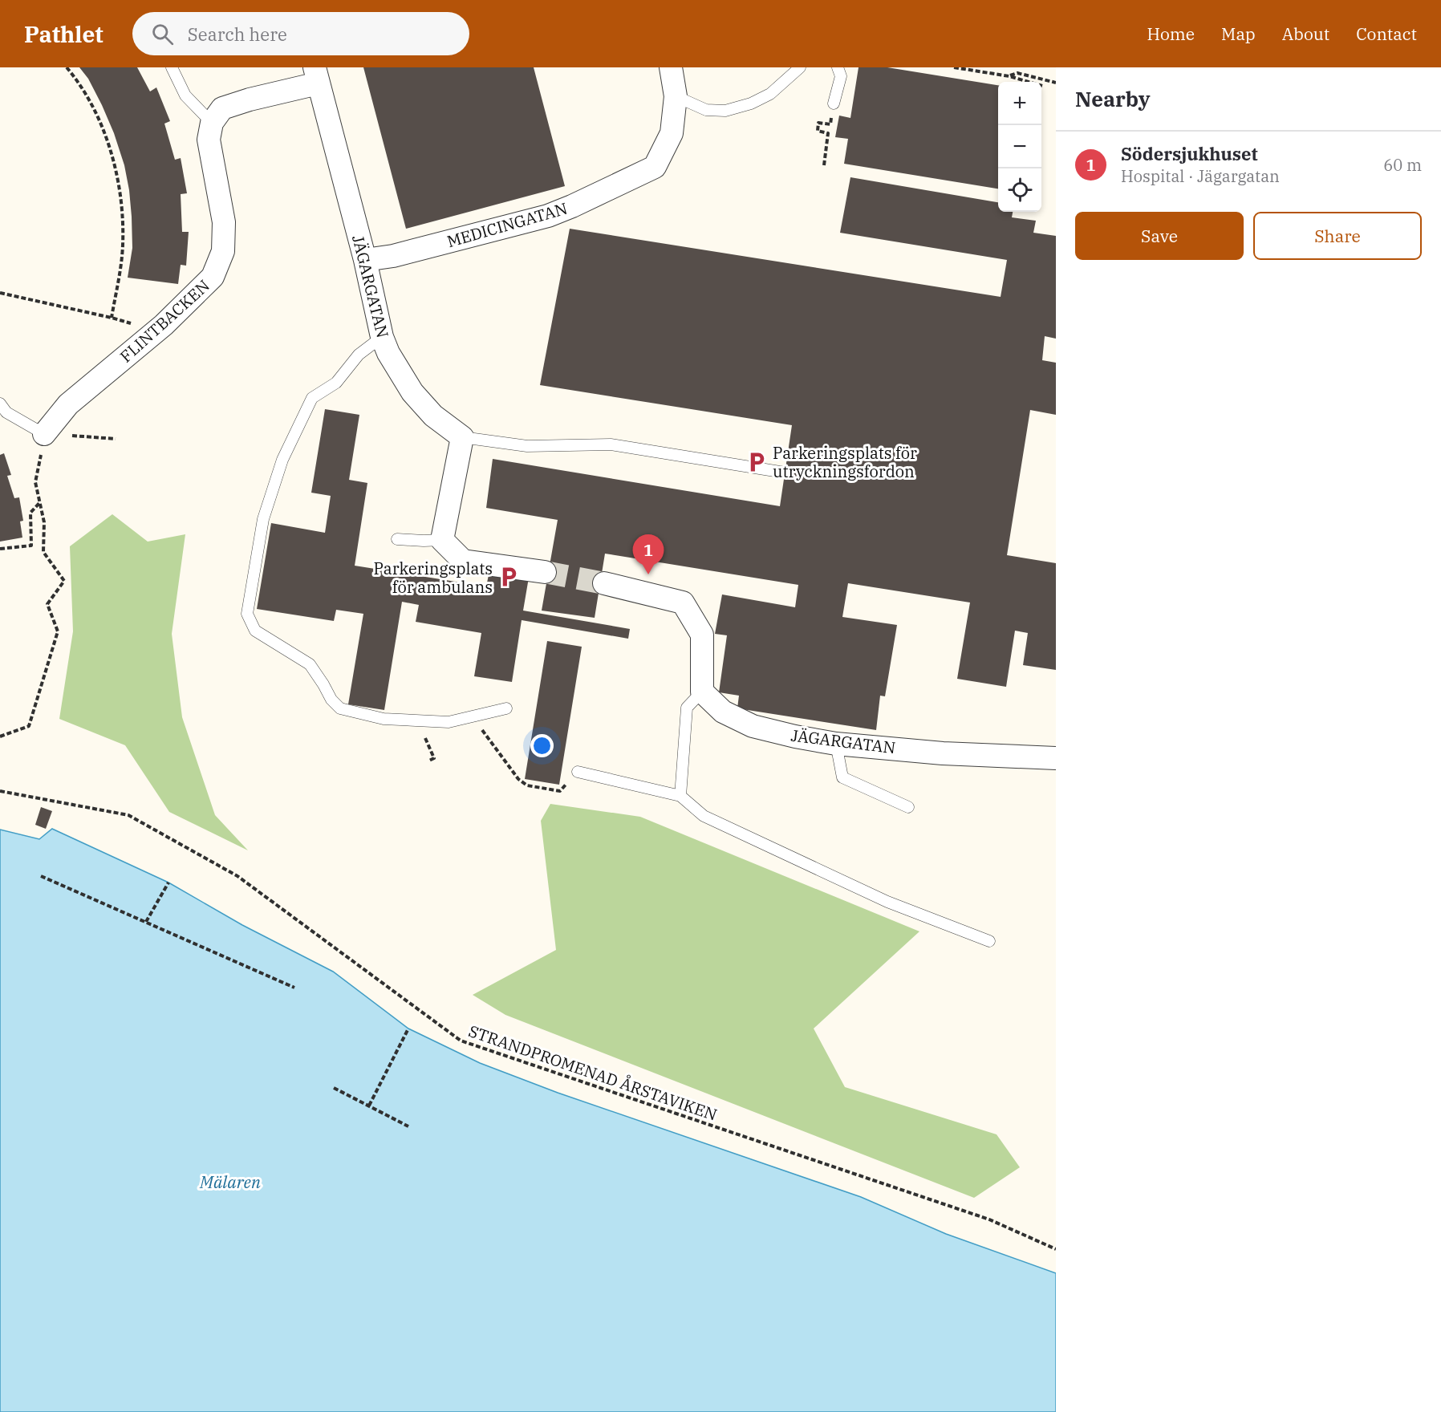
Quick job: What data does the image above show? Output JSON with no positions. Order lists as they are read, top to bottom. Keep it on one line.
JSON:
{"streets":{"street":["MEDICINGATAN","JÄGARGATAN","FLINTBACKEN"],"path":["STRANDPROMENAD ÅRSTAVIKEN"]},"crossings":[["MEDICINGATAN","JÄGARGATAN"]],"water":["Mälaren"],"places":{"parking":["Parkeringsplats för utryckningsfordon","Parkeringsplats för ambulans"]},"page":{"header":"Pathlet","search":"Search here","nav":["Home","Map","About","Contact"],"heading":"Nearby","map_buttons":["+","−"],"list":[{"mark":"1","name":"Södersjukhuset","note":"Hospital · Jägargatan","value":"60 m"}],"buttons":["Save","Share"],"pins":"1"}}
